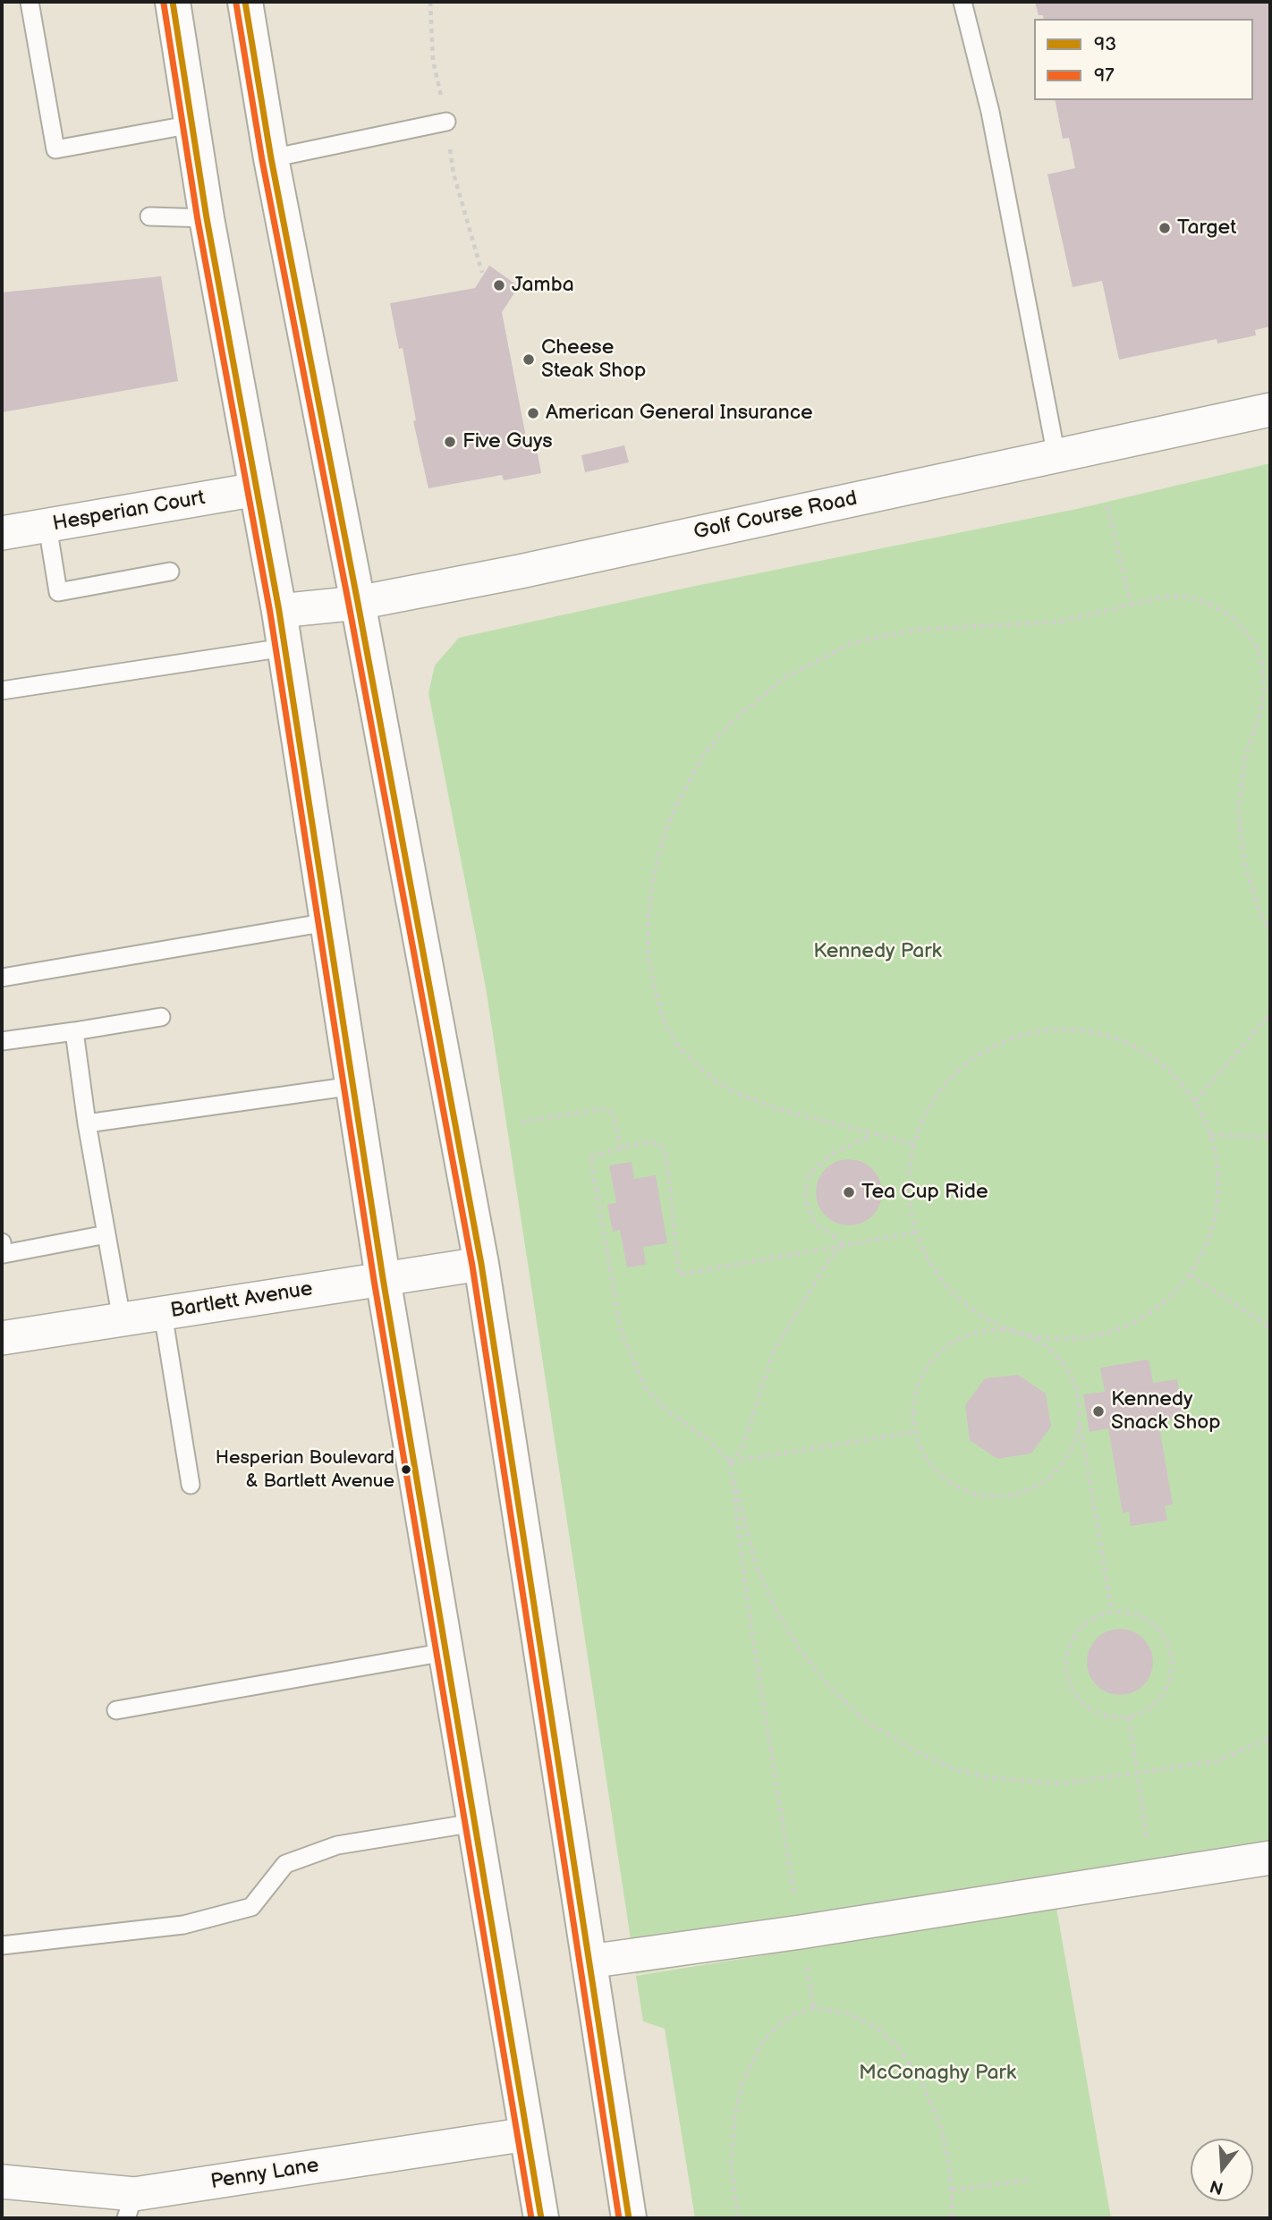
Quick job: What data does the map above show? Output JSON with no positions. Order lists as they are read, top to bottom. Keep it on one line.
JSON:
{"streets":{"street":["Hesperian Court","Golf Course Road","Bartlett Avenue","Penny Lane"]},"parks":["Kennedy Park","McConaghy Park"],"places":["Target","Jamba","Cheese Steak Shop","American General Insurance","Five Guys","Tea Cup Ride","Kennedy Snack Shop","Hesperian Boulevard & Bartlett Avenue"],"lines":["transit line 93","transit line 97"],"legend":["93","97"],"north":"bottom"}
